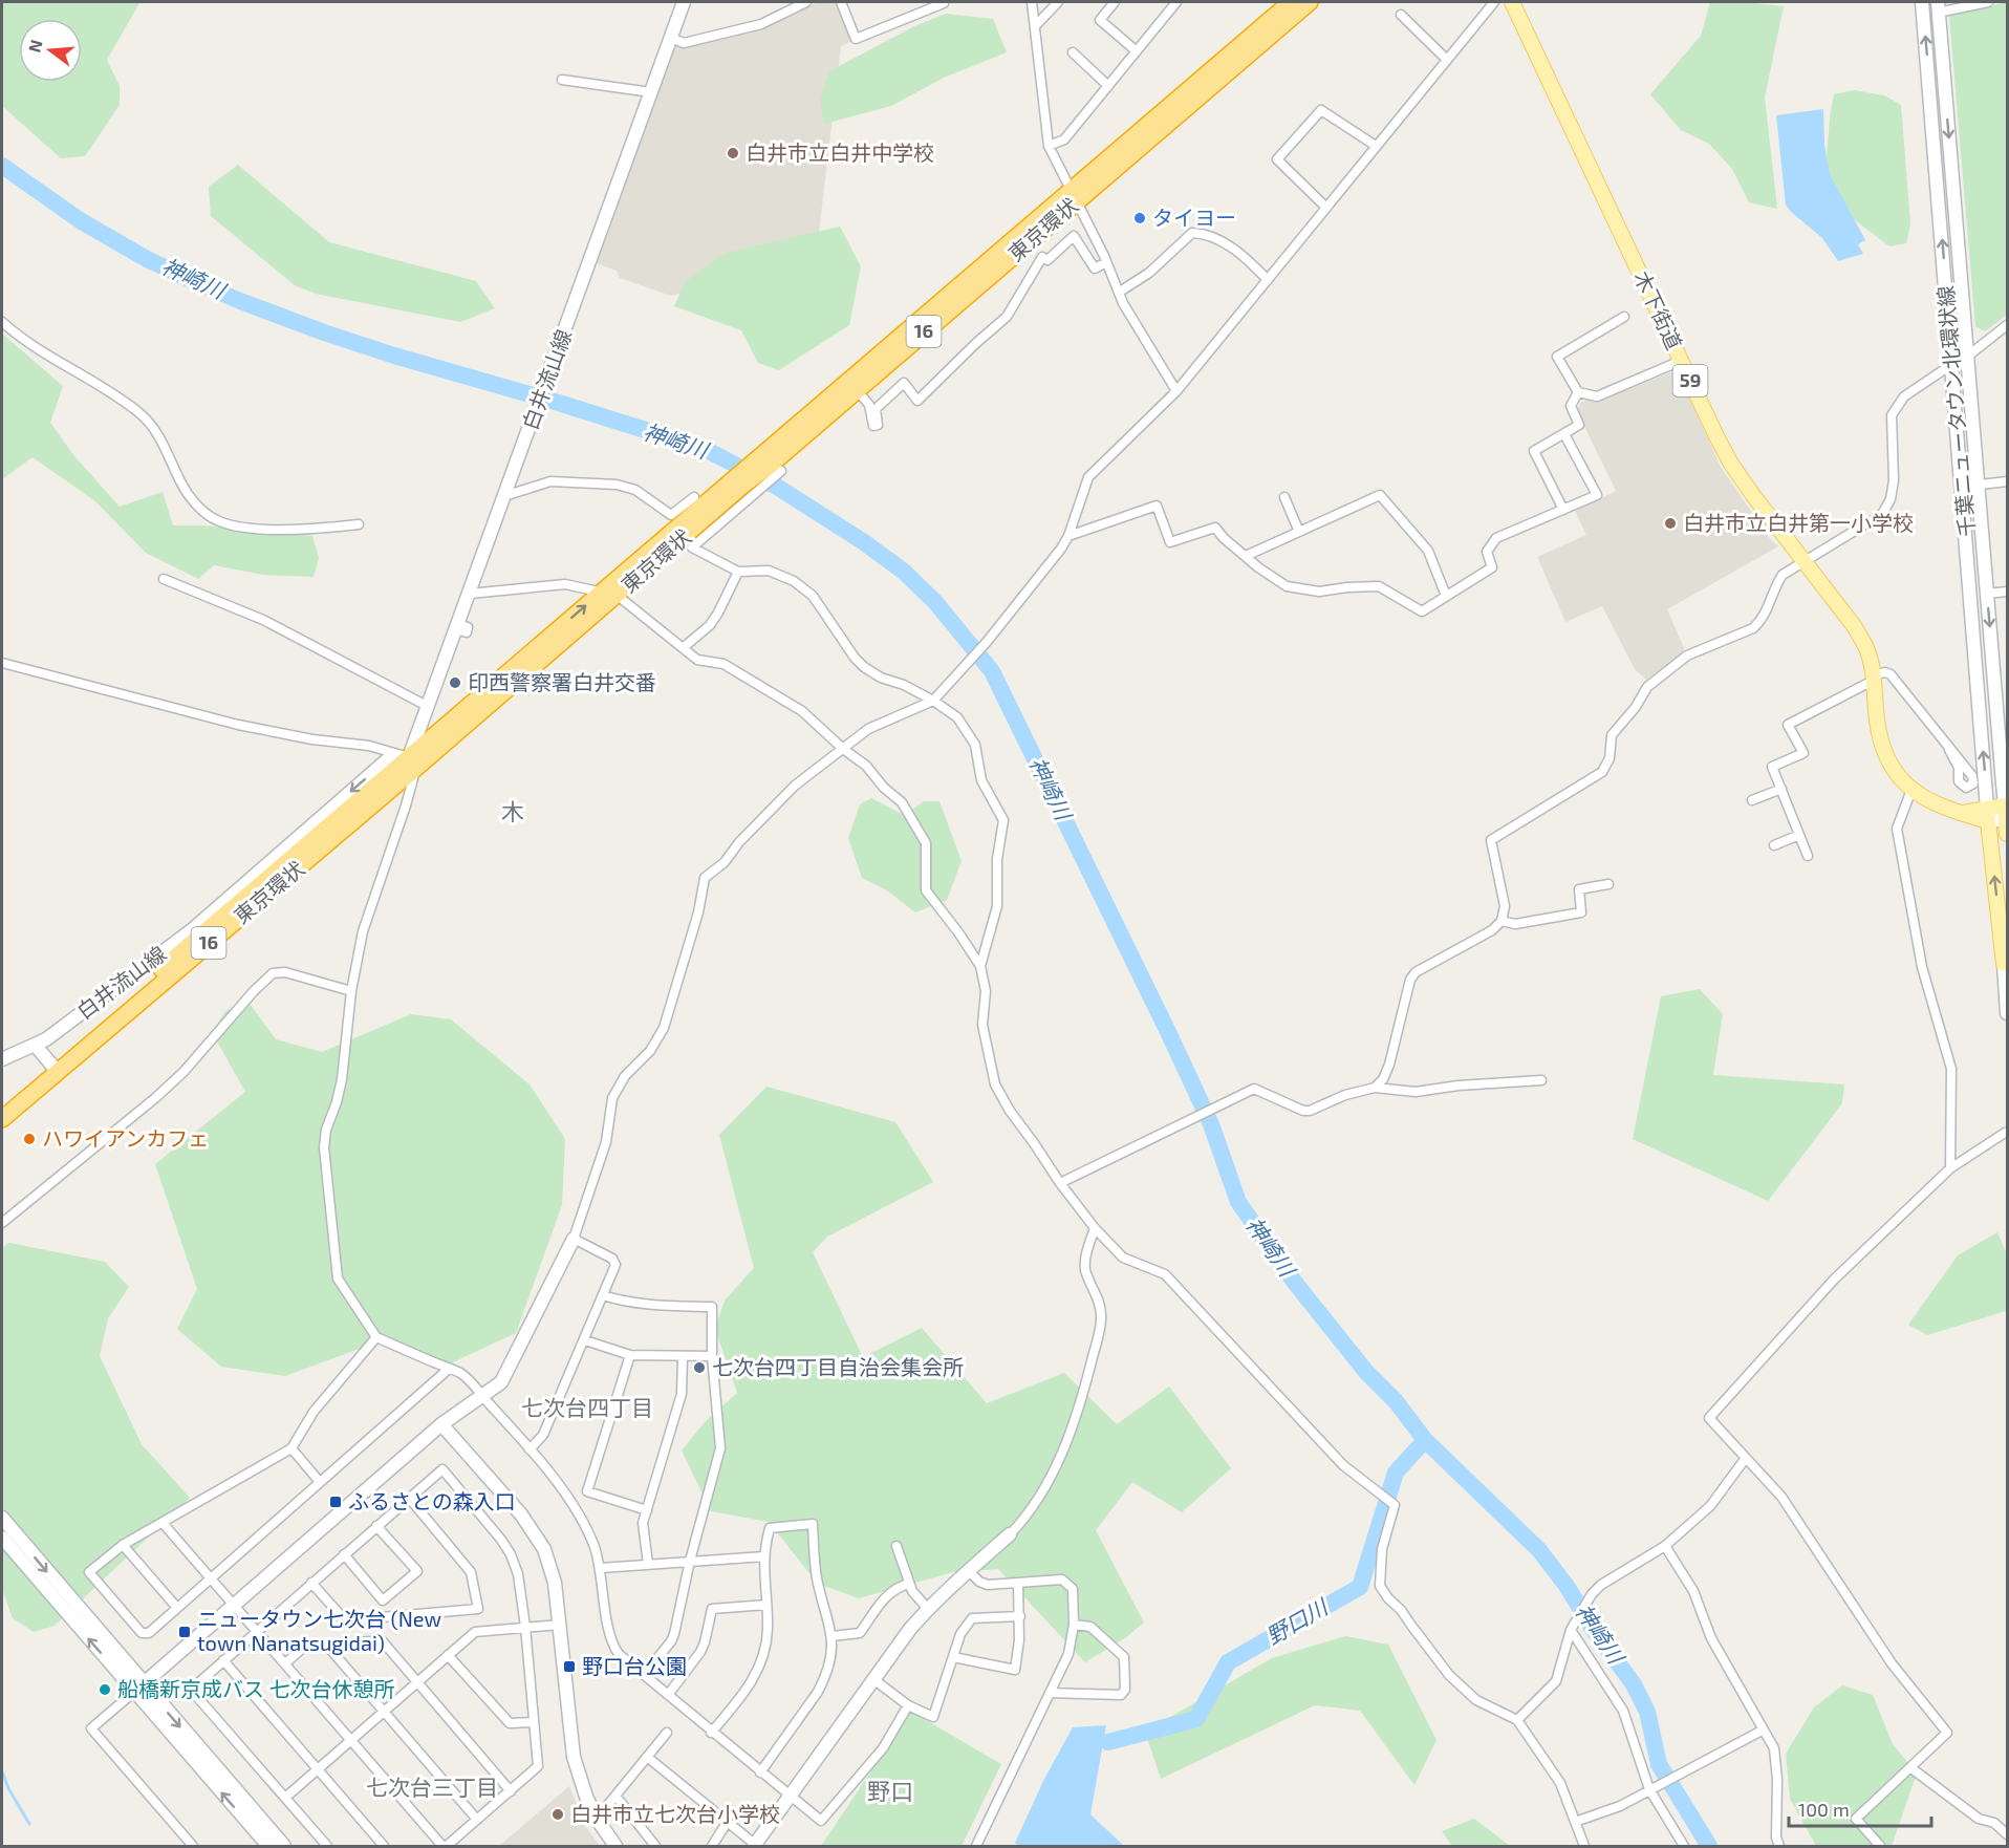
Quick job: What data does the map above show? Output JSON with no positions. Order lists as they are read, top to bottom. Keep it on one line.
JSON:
{"streets":{"highway":["東京環状","16"],"main road":["木下街道","白井流山線","59","千葉ニュータウン北環状線"]},"crossings":[["東京環状","白井流山線"],["木下街道","千葉ニュータウン北環状線"]],"one_way":["白井流山線"],"districts":["木","七次台四丁目","七次台三丁目","野口"],"water":["神崎川","野口川"],"places":{"other":["白井市立白井中学校","タイヨー","白井市立白井第一小学校","印西警察署白井交番","ハワイアンカフェ","七次台四丁目自治会集会所","船橋新京成バス 七次台休憩所","白井市立七次台小学校"],"transit":["ふるさとの森入口","ニュータウン七次台 (New town Nanatsugidai)","野口台公園"]},"scale_bar":"100 m","north":"left"}
